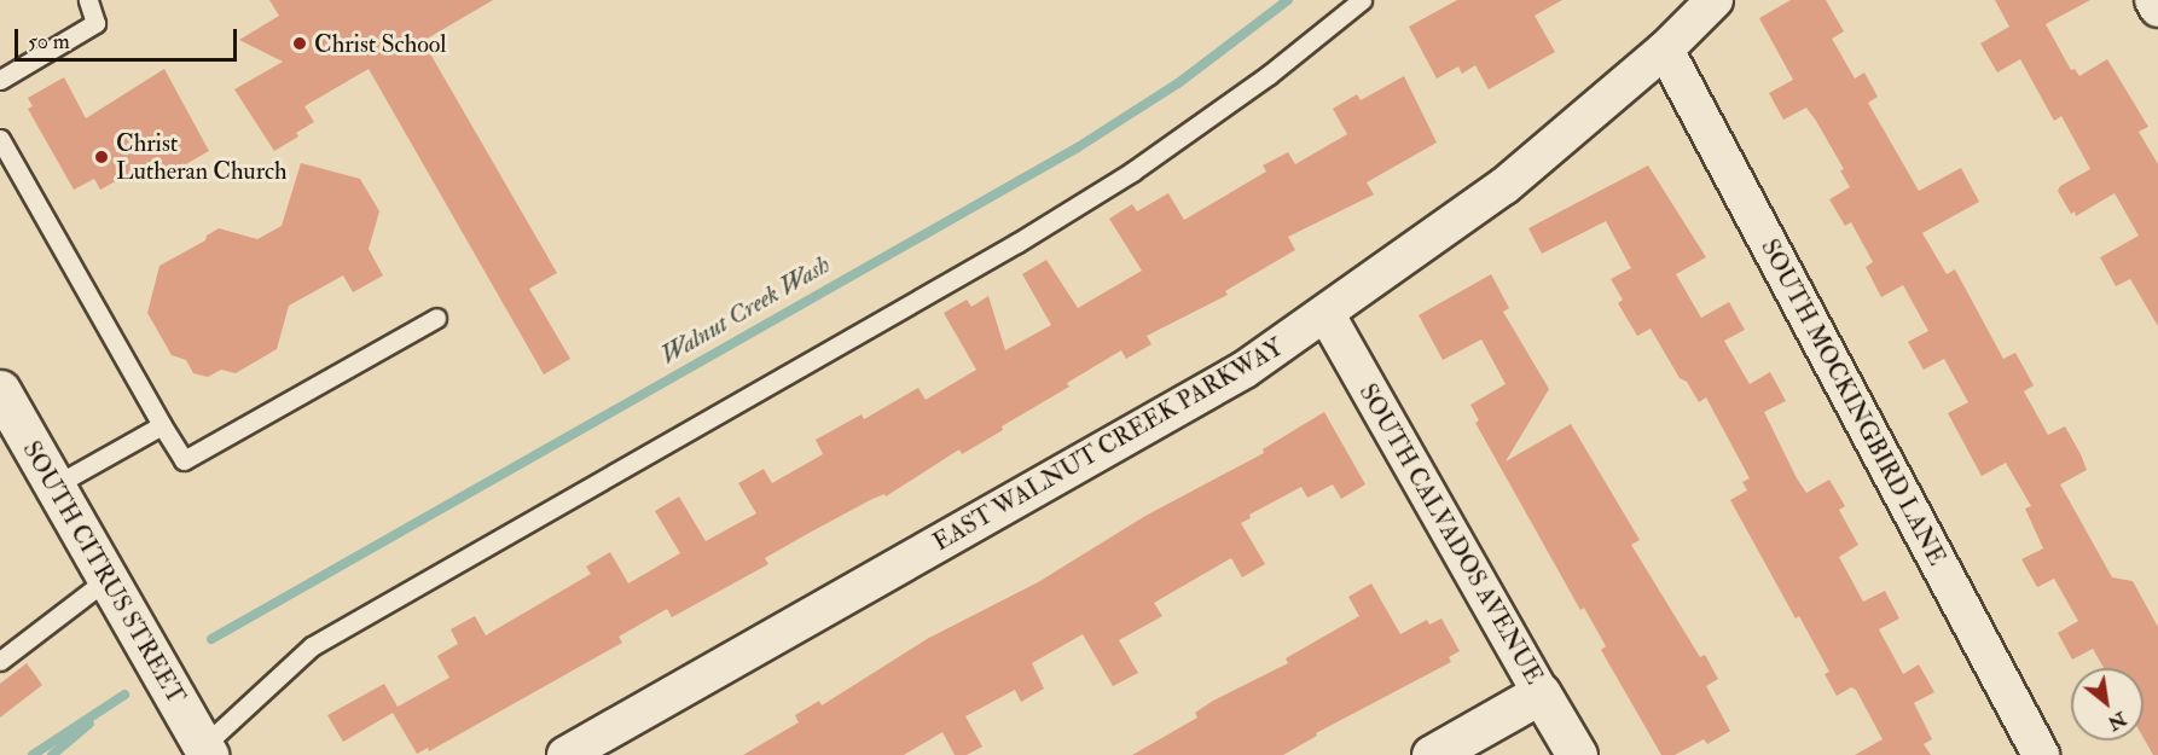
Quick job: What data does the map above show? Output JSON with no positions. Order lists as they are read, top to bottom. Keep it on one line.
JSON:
{"streets":{"main road":["SOUTH CALVADOS AVENUE","SOUTH CITRUS STREET"],"street":["SOUTH MOCKINGBIRD LANE","EAST WALNUT CREEK PARKWAY"]},"crossings":[["SOUTH MOCKINGBIRD LANE","EAST WALNUT CREEK PARKWAY"],["EAST WALNUT CREEK PARKWAY","SOUTH CALVADOS AVENUE"]],"water":["Walnut Creek Wash"],"places":["Christ School","Christ Lutheran Church"],"scale_bar":"50 m","north":"bottom right"}
